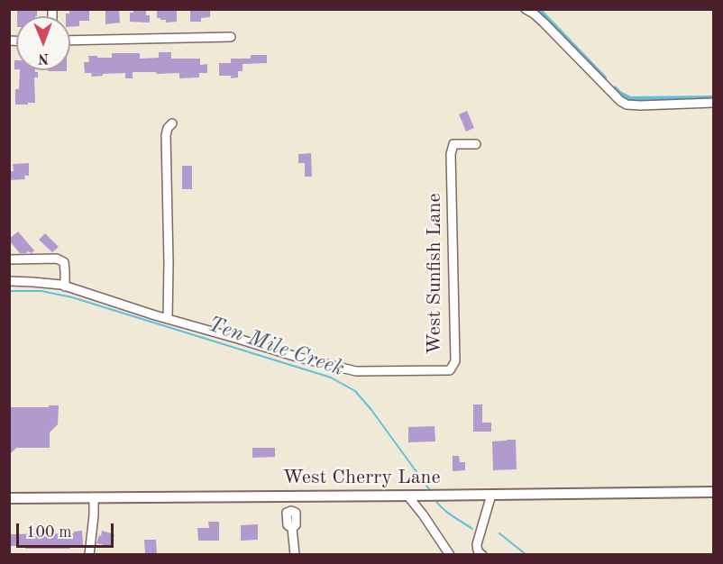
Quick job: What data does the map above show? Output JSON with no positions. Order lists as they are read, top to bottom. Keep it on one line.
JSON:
{"streets":{"main road":["West Cherry Lane"],"street":["West Sunfish Lane"]},"water":["Ten Mile Creek"],"scale_bar":"100 m","north":"bottom"}
